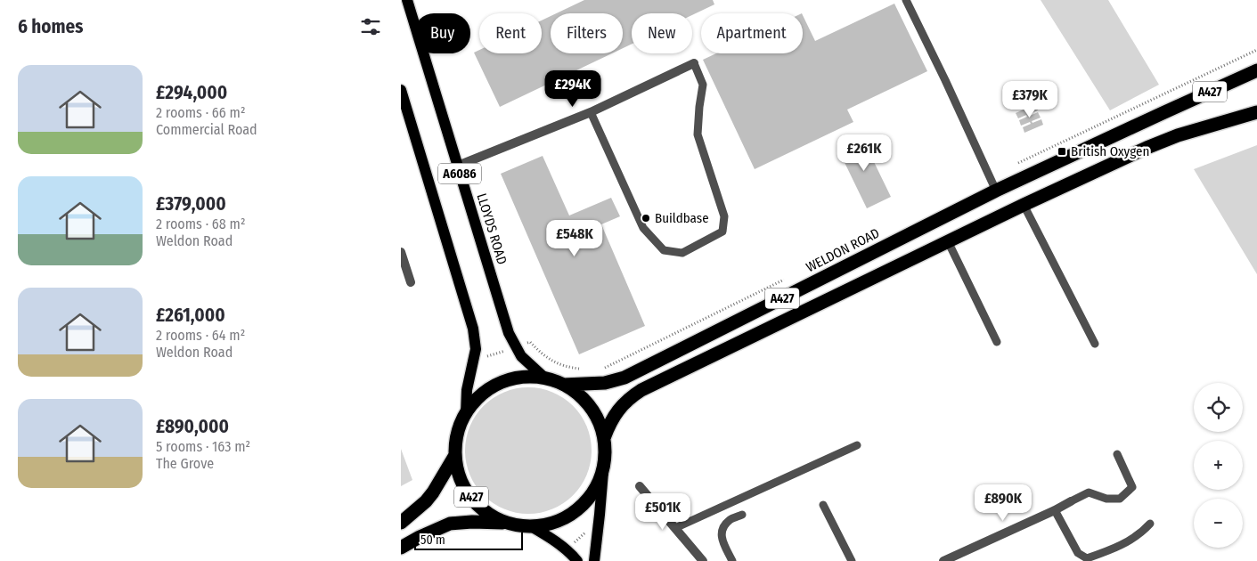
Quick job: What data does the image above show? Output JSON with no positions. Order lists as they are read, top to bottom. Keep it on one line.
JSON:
{"streets":{"highway":["A427","WELDON ROAD"],"main road":["A6086","LLOYDS ROAD"]},"crossings":[["A427","A6086"],["A427","LLOYDS ROAD"],["A427","WELDON ROAD"],["A6086","LLOYDS ROAD"],["A6086","WELDON ROAD"],["LLOYDS ROAD","WELDON ROAD"]],"places":{"transit":["British Oxygen"],"other":["Buildbase"]},"scale_bar":"50 m","page":{"heading":"6 homes","chip":["Buy","Rent","Filters","New","Apartment"],"list":[{"name":"£294,000","note":"2 rooms · 66 m² · Commercial Road"},{"name":"£379,000","note":"2 rooms · 68 m² · Weldon Road"},{"name":"£261,000","note":"2 rooms · 64 m² · Weldon Road"},{"name":"£890,000","note":"5 rooms · 163 m² · The Grove"}],"price":["£294K","£379K","£261K","£548K","£890K","£501K"],"map_buttons":["+","−"],"scale":"50 m"}}
